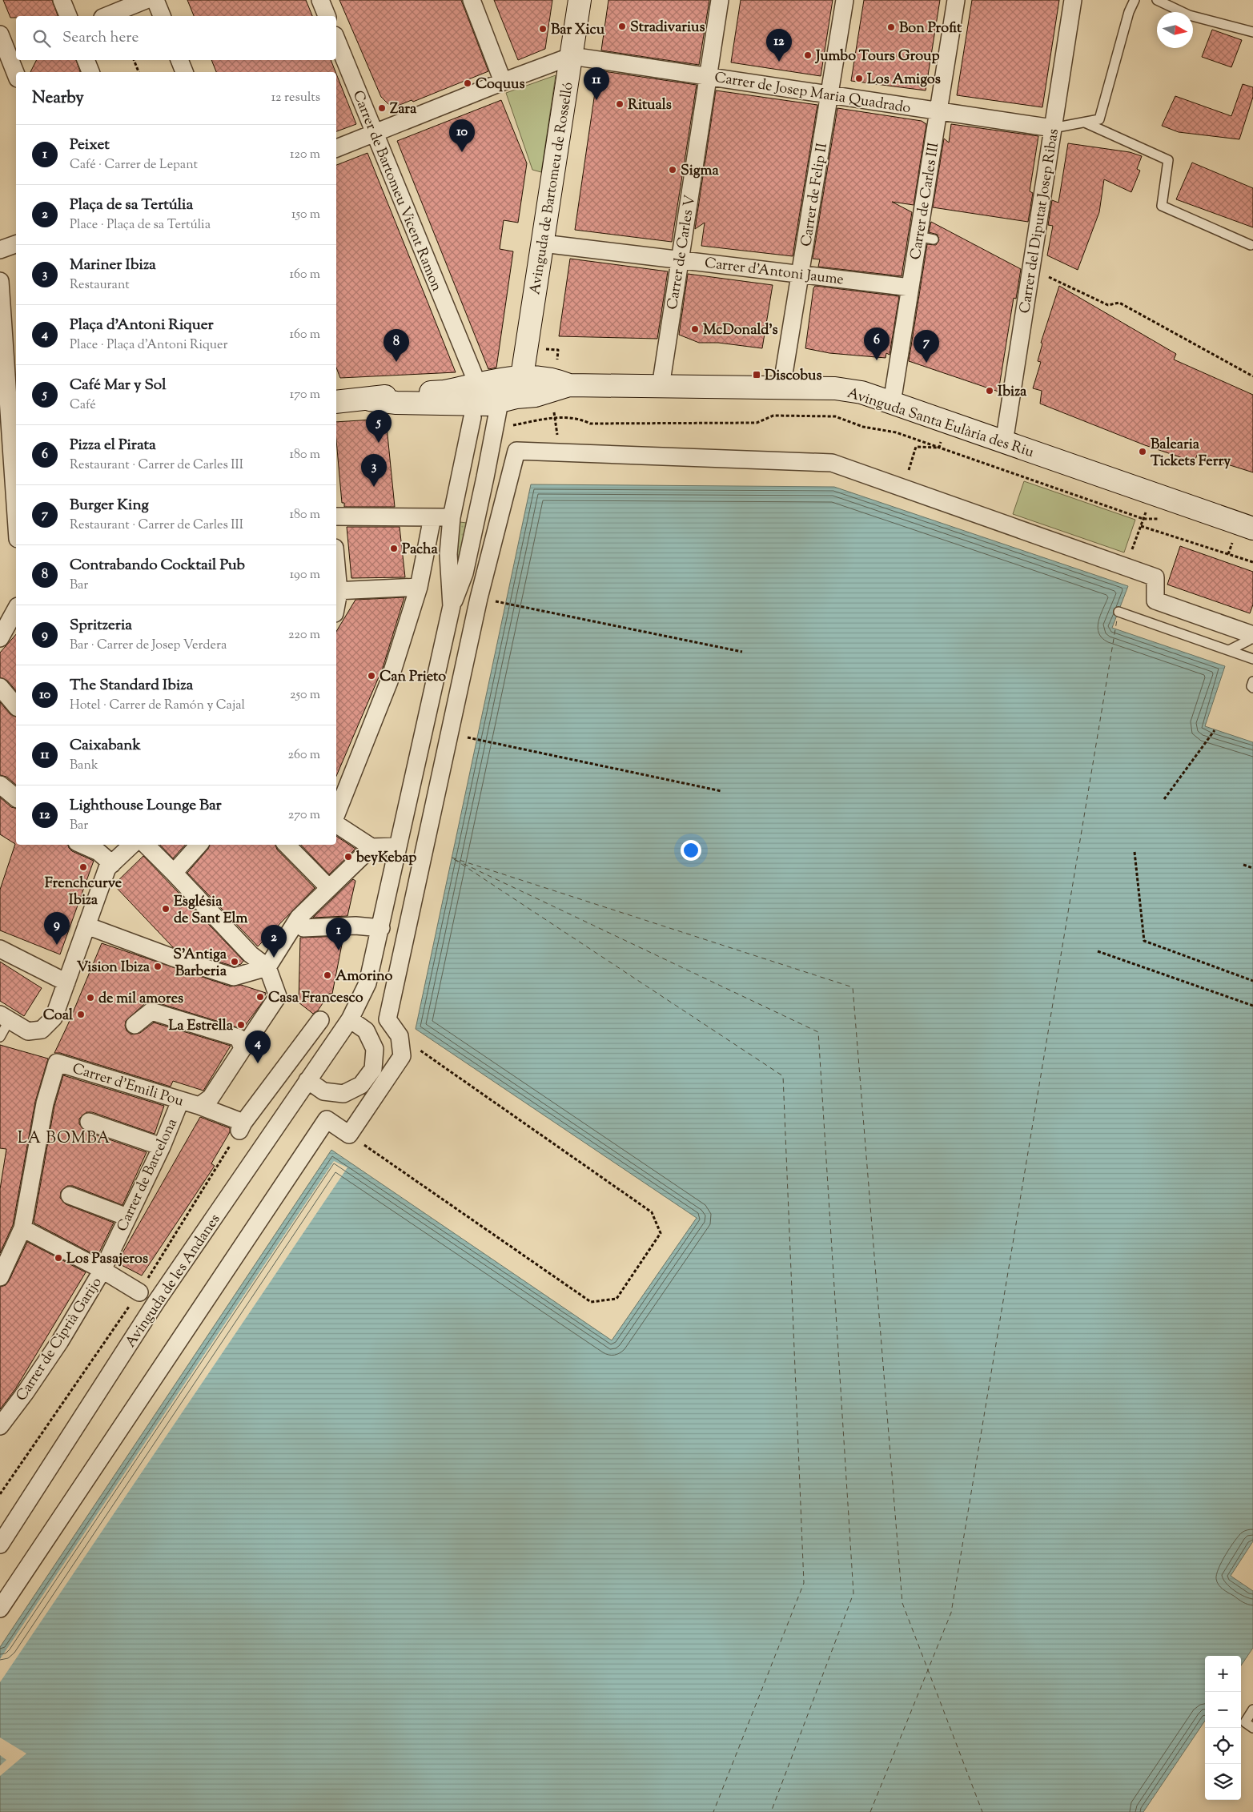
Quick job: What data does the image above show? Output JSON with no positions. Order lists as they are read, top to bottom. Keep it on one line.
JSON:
{"streets":{"street":["Carrer de Josep Maria Quadrado","Avinguda de Bartomeu de Rosselló","Carrer de Bartomeu Vicent Ramon","Carrer de Felip II","Carrer de Carles III","Carrer del Diputat Josep Ribas","Carrer de Carles V","Carrer d'Antoni Jaume","Avinguda Santa Eulària des Riu","Carrer d'Emili Pou","Carrer de Barcelona","Avinguda de les Andanes","Carrer de Ciprià Garijo"]},"crossings":[["Carrer de Josep Maria Quadrado","Avinguda de Bartomeu de Rosselló"],["Carrer de Josep Maria Quadrado","Carrer de Felip II"],["Carrer de Josep Maria Quadrado","Carrer de Carles III"],["Carrer de Josep Maria Quadrado","Carrer del Diputat Josep Ribas"],["Carrer de Josep Maria Quadrado","Carrer de Carles V"],["Avinguda de Bartomeu de Rosselló","Carrer de Bartomeu Vicent Ramon"],["Avinguda de Bartomeu de Rosselló","Carrer d'Antoni Jaume"],["Avinguda de Bartomeu de Rosselló","Avinguda Santa Eulària des Riu"],["Carrer de Bartomeu Vicent Ramon","Avinguda Santa Eulària des Riu"],["Carrer de Felip II","Carrer d'Antoni Jaume"],["Carrer de Felip II","Avinguda Santa Eulària des Riu"],["Carrer de Carles III","Carrer d'Antoni Jaume"],["Carrer de Carles III","Avinguda Santa Eulària des Riu"],["Carrer del Diputat Josep Ribas","Avinguda Santa Eulària des Riu"],["Carrer de Carles V","Carrer d'Antoni Jaume"],["Carrer de Carles V","Avinguda Santa Eulària des Riu"],["Carrer d'Emili Pou","Carrer de Barcelona"],["Carrer de Barcelona","Carrer de Ciprià Garijo"]],"districts":["LA BOMBA"],"places":{"other":["Stradivarius","Bon Profit","Bar Xicu","Jumbo Tours Group","Los Amigos","Coquus","Rituals","Zara","Sigma","McDonald's","Ibiza","Balearia Tickets Ferry","Pacha","Can Prieto","beyKebap","Frenchcurve Ibiza","Església de Sant Elm","S'Antiga Barberia","Vision Ibiza","Amorino","Casa Francesco","de mil amores","Coal","La Estrella","Los Pasajeros"],"transit":["Discobus"]},"north":"right","page":{"search":"Search here","pins":["12","11","10","6","8","7","5","3","9","1","2","4"],"heading":["Nearby","12 results"],"list":[{"mark":"1","name":"Peixet","note":"Café · Carrer de Lepant","value":"120 m"},{"mark":"2","name":"Plaça de sa Tertúlia","note":"Place · Plaça de sa Tertúlia","value":"150 m"},{"mark":"3","name":"Mariner Ibiza","note":"Restaurant","value":"160 m"},{"mark":"4","name":"Plaça d'Antoni Riquer","note":"Place · Plaça d'Antoni Riquer","value":"160 m"},{"mark":"5","name":"Café Mar y Sol","note":"Café","value":"170 m"},{"mark":"6","name":"Pizza el Pirata","note":"Restaurant · Carrer de Carles III","value":"180 m"},{"mark":"7","name":"Burger King","note":"Restaurant · Carrer de Carles III","value":"180 m"},{"mark":"8","name":"Contrabando Cocktail Pub","note":"Bar","value":"190 m"},{"mark":"9","name":"Spritzeria","note":"Bar · Carrer de Josep Verdera","value":"220 m"},{"mark":"10","name":"The Standard Ibiza","note":"Hotel · Carrer de Ramón y Cajal","value":"250 m"},{"mark":"11","name":"Caixabank","note":"Bank","value":"260 m"},{"mark":"12","name":"Lighthouse Lounge Bar","note":"Bar","value":"270 m"}],"map_buttons":["+","−"]}}
